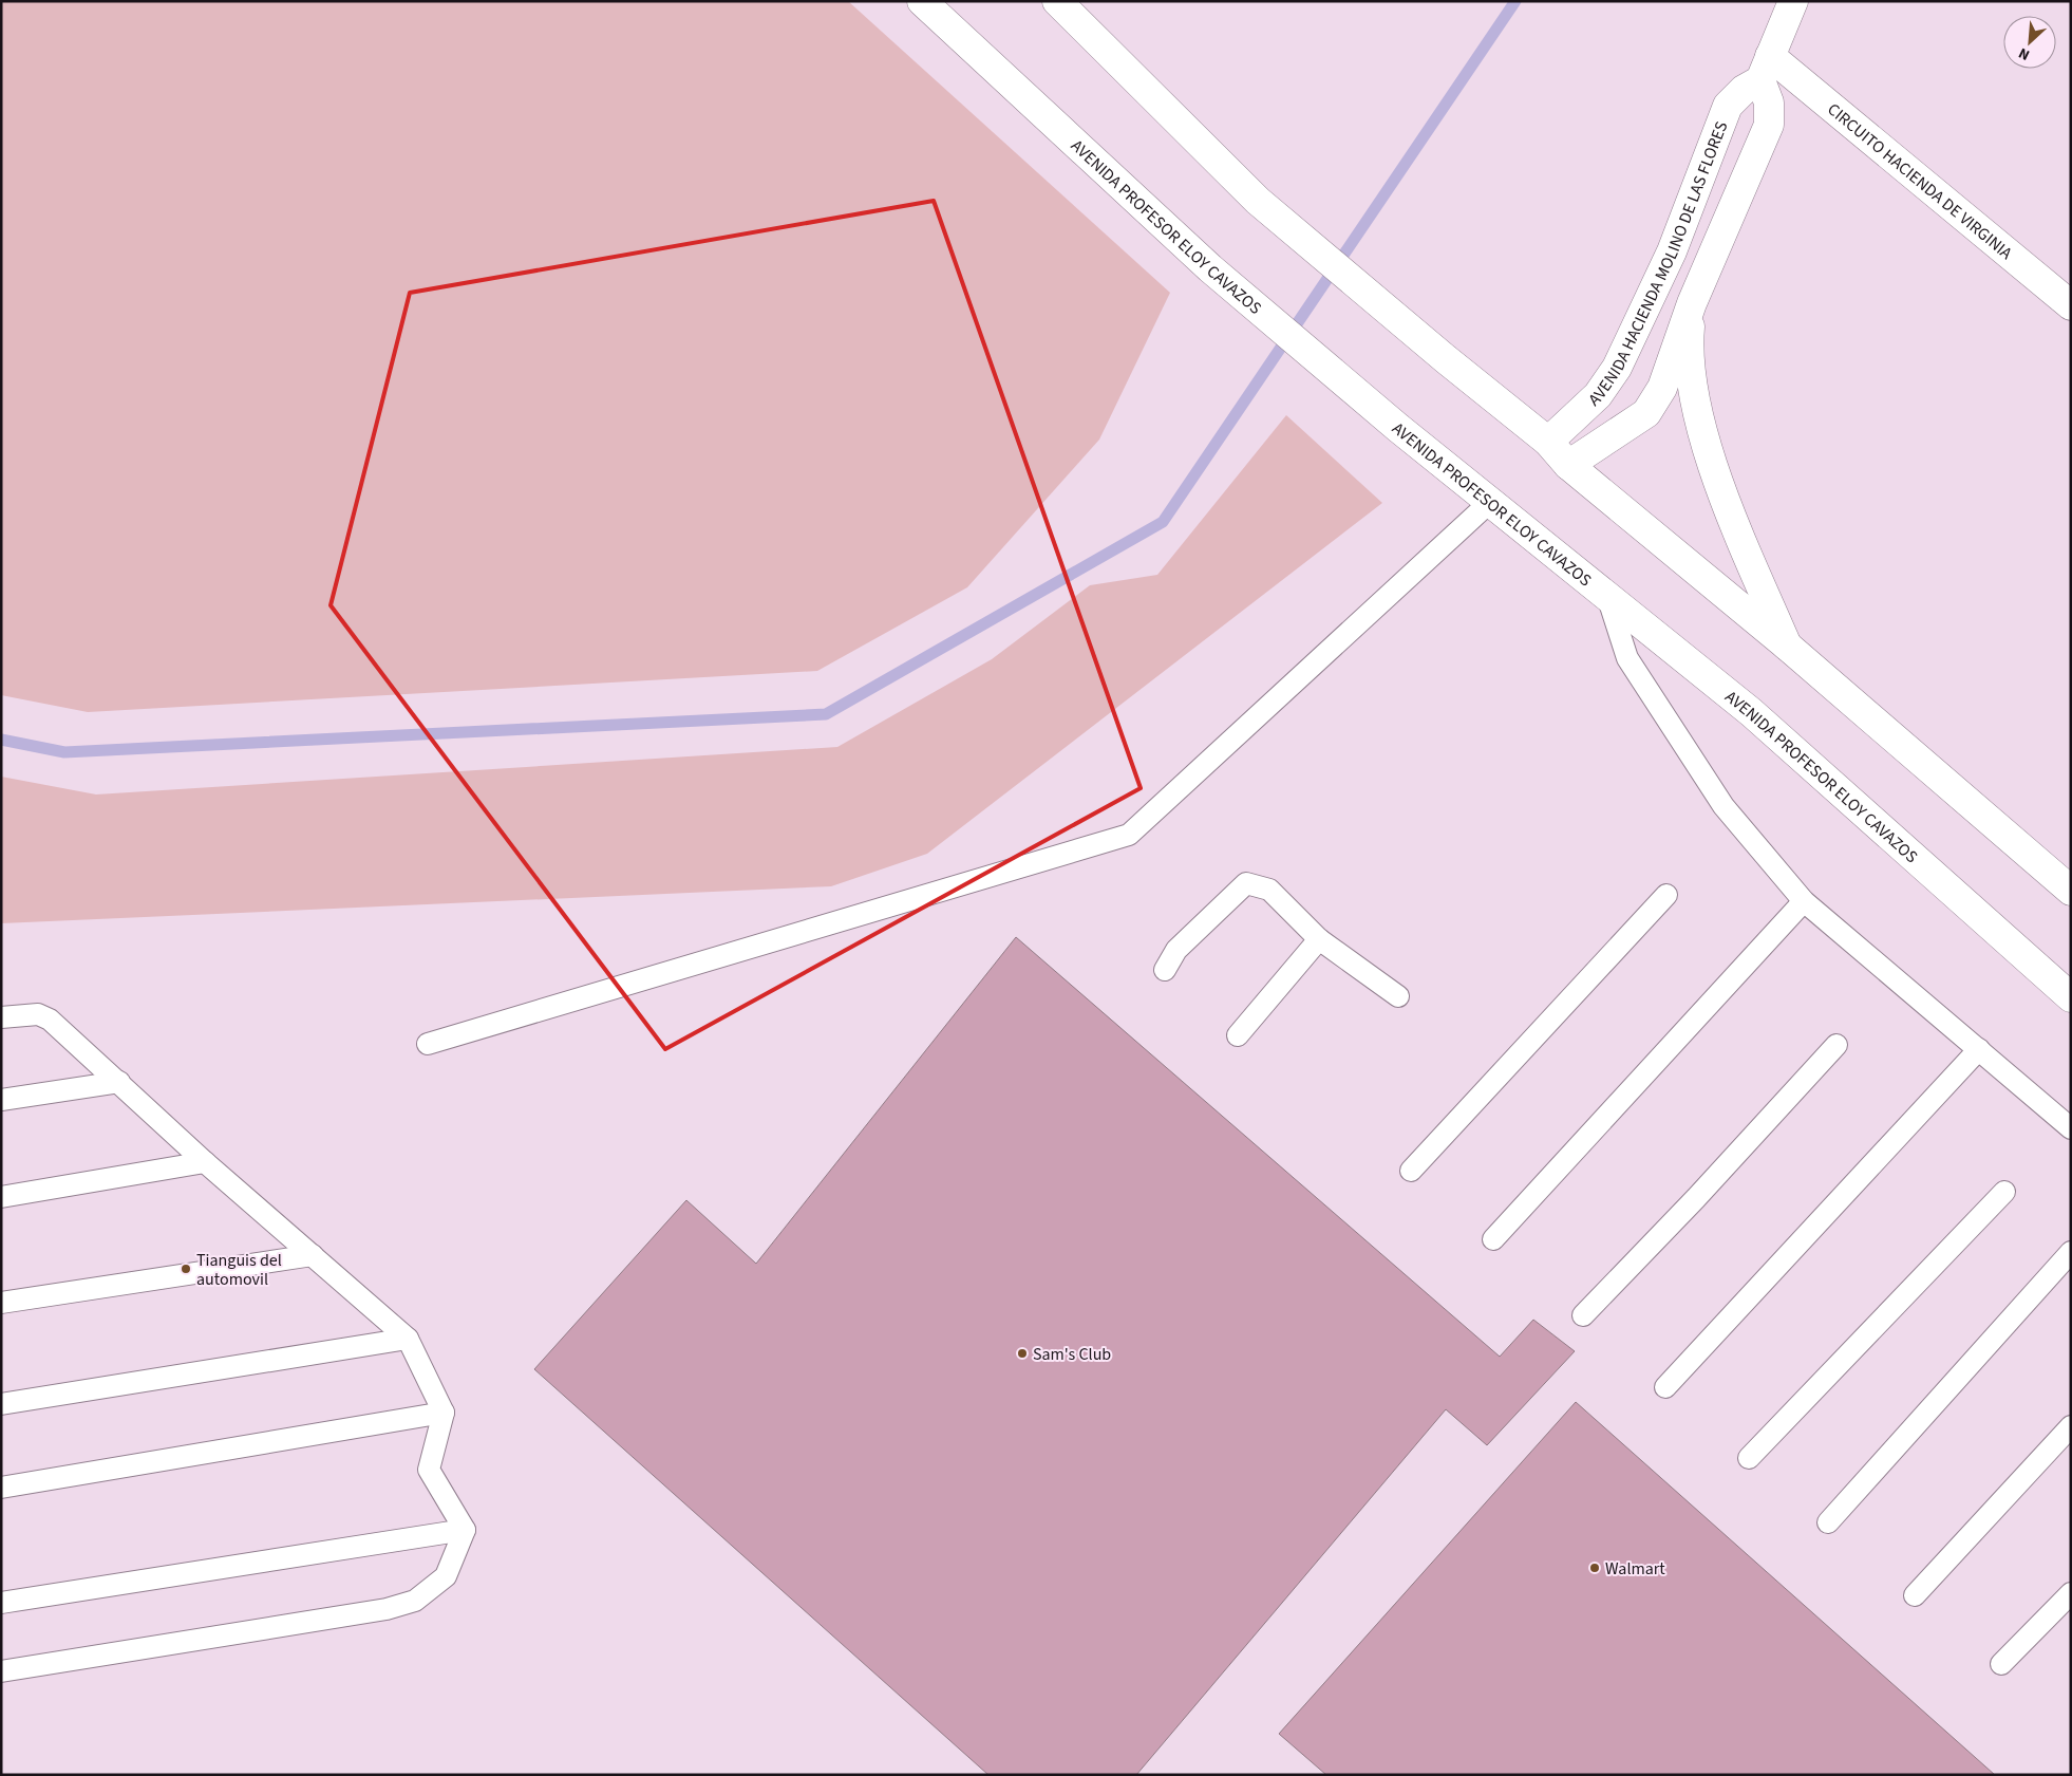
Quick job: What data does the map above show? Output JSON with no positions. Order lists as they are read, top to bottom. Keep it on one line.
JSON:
{"streets":{"main road":["CIRCUITO HACIENDA DE VIRGINIA","AVENIDA PROFESOR ELOY CAVAZOS","AVENIDA HACIENDA MOLINO DE LAS FLORES"]},"crossings":[["CIRCUITO HACIENDA DE VIRGINIA","AVENIDA HACIENDA MOLINO DE LAS FLORES"]],"places":["Tianguis del automovil","Sam's Club","Walmart"],"north":"bottom left"}
